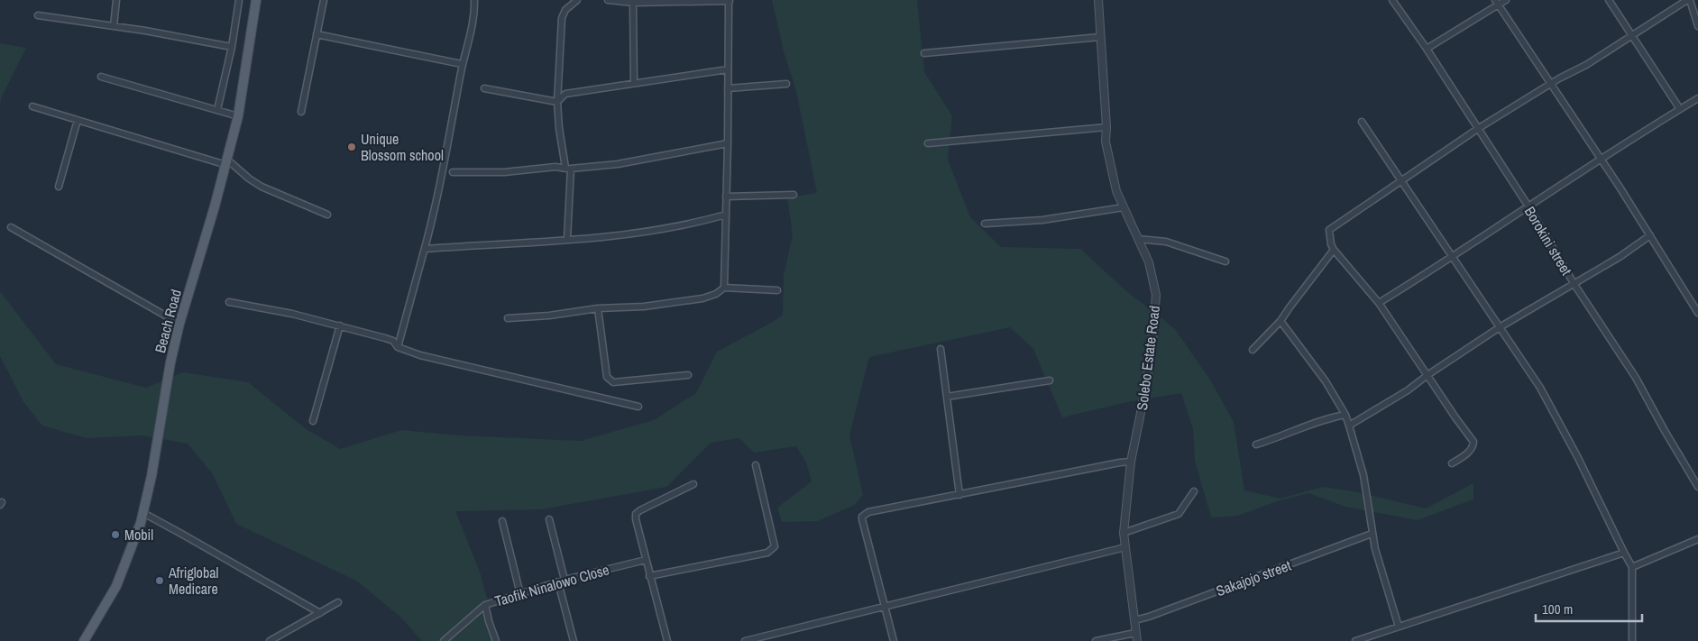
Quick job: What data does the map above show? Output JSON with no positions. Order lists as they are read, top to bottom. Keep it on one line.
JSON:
{"streets":{"main road":["Beach Road"],"street":["Borokini street","Solebo Estate Road","Sakajojo street","Taofik Ninalowo Close"]},"crossings":[["Solebo Estate Road","Sakajojo street"]],"places":["Unique Blossom school","Mobil","Afriglobal Medicare"],"scale_bar":"100 m"}
